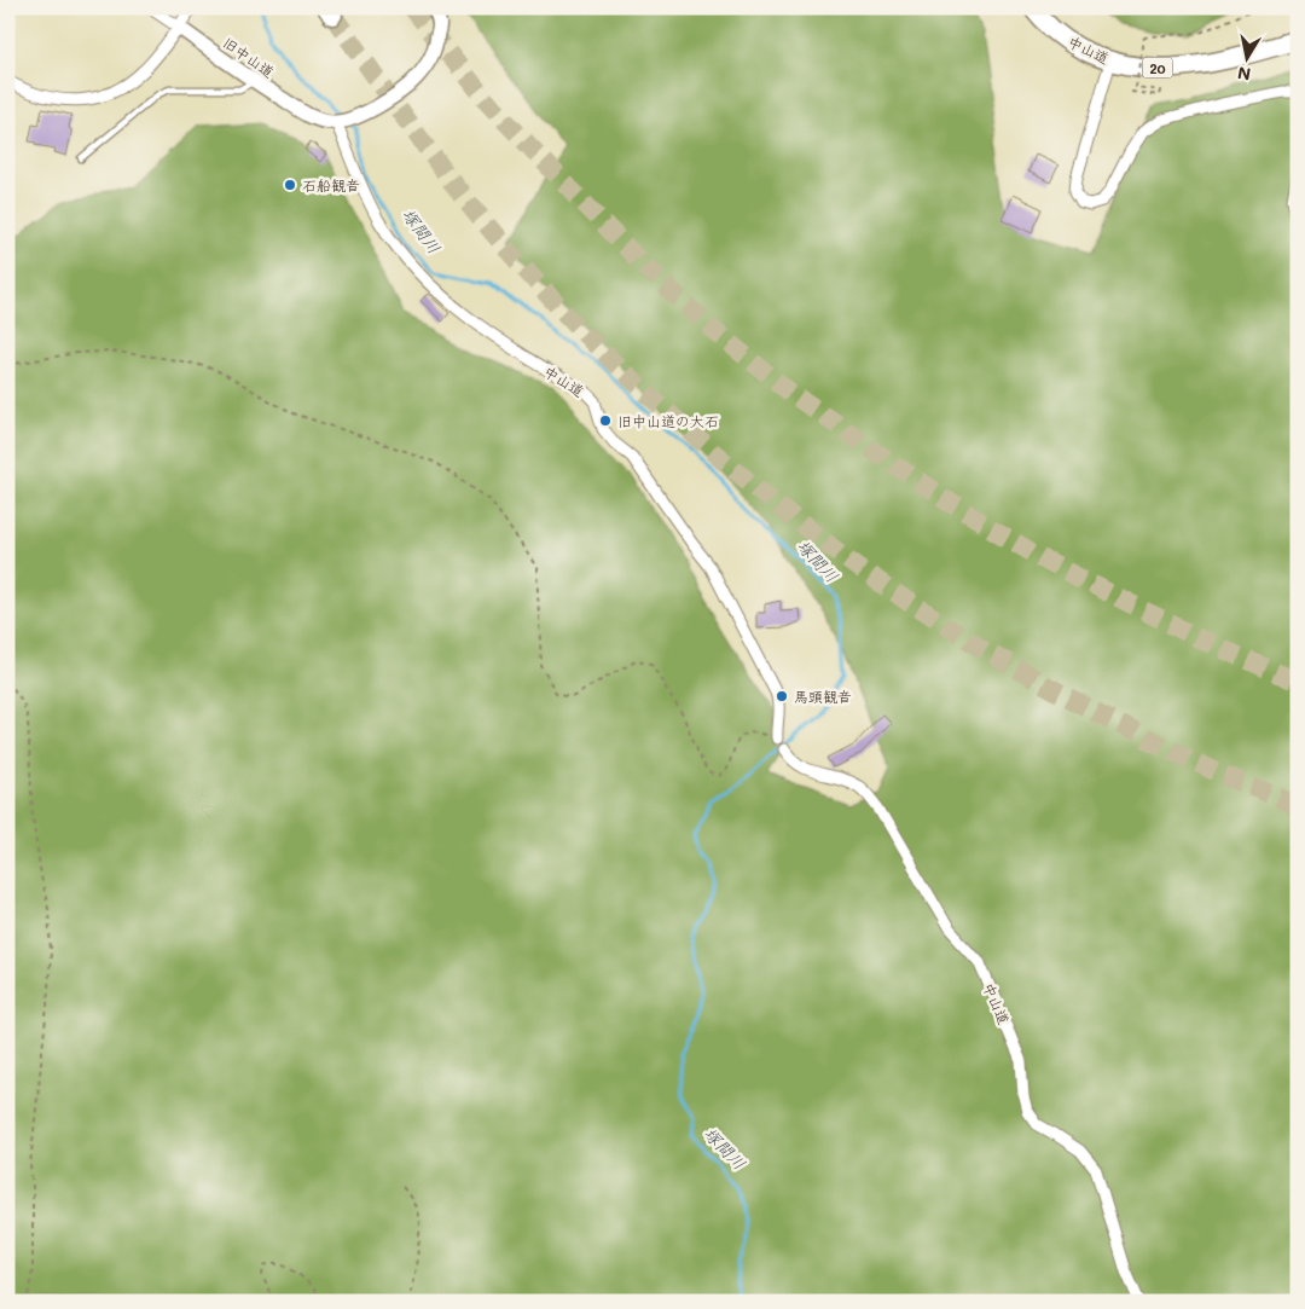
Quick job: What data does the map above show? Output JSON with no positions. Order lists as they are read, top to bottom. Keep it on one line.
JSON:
{"streets":{"highway":["中山道","20"],"street":["旧中山道"]},"crossings":[["中山道","旧中山道"]],"water":["塚間川"],"places":["石船観音","旧中山道の大石","馬頭観音"],"north":"bottom"}
